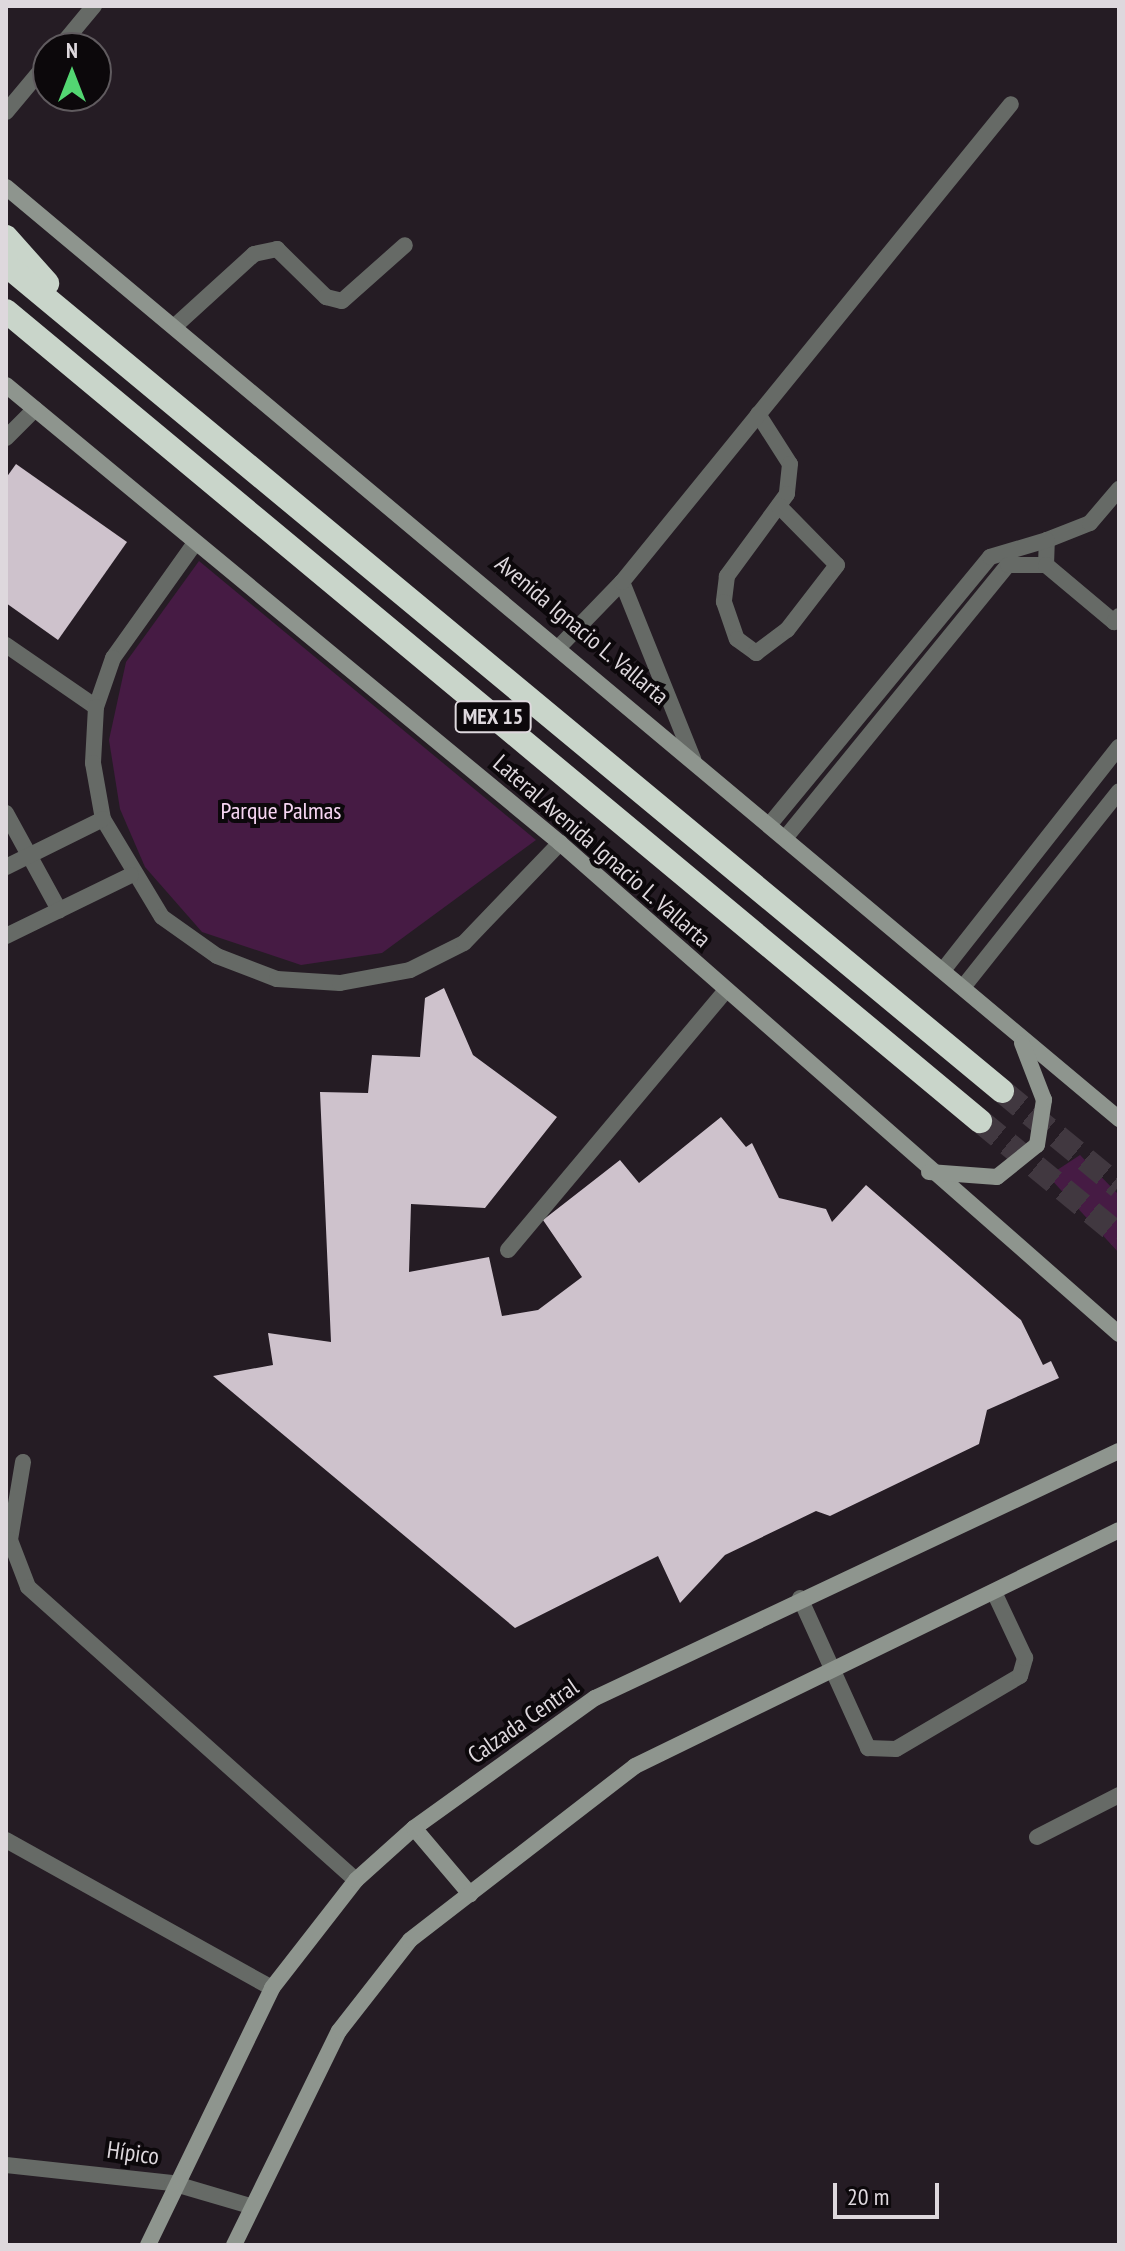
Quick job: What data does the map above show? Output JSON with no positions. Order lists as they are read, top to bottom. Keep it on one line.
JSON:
{"streets":{"highway":["MEX 15"],"street":["Avenida Ignacio L. Vallarta","Lateral Avenida Ignacio L. Vallarta","Calzada Central","Hípico"]},"crossings":[["Calzada Central","Hípico"]],"parks":["Parque Palmas"],"scale_bar":"20 m","north":"top"}
